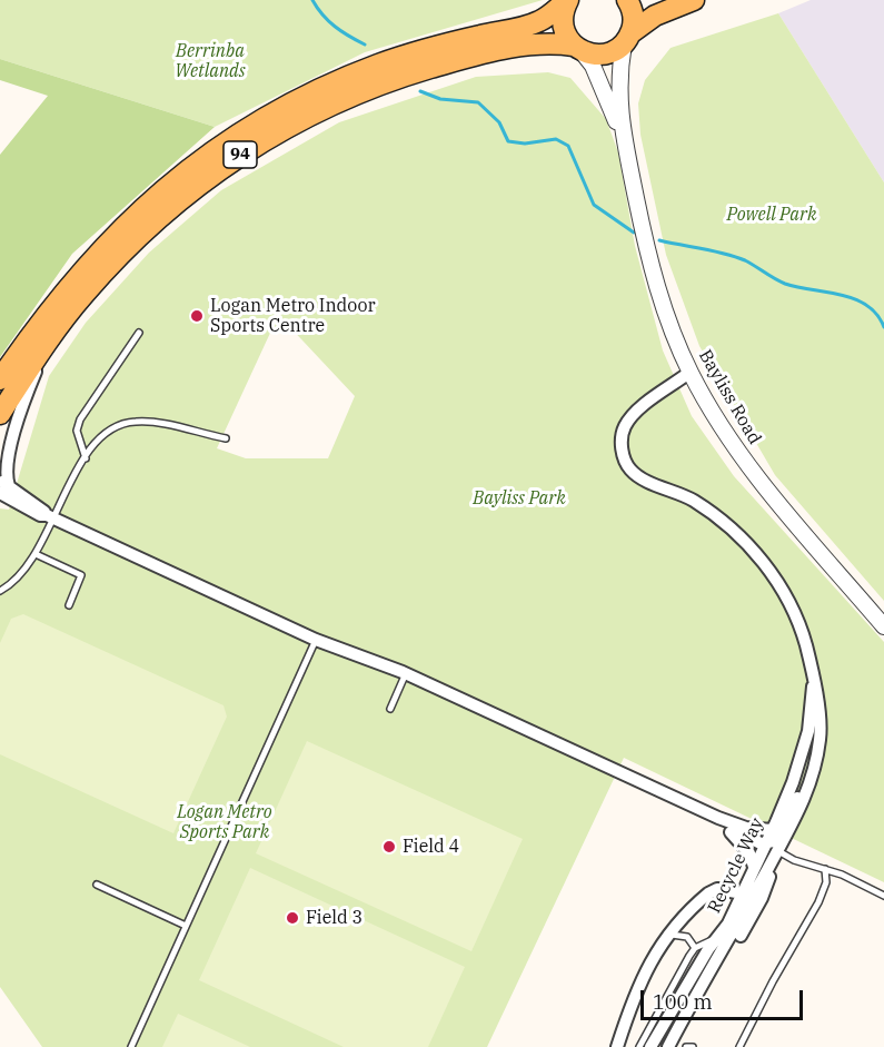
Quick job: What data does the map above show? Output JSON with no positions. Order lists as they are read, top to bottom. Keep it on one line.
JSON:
{"streets":{"main road":["94"],"street":["Bayliss Road","Recycle Way"]},"crossings":[["94","Bayliss Road"],["Bayliss Road","Recycle Way"]],"parks":["Berrinba Wetlands","Powell Park","Bayliss Park","Logan Metro Sports Park"],"places":["Logan Metro Indoor Sports Centre","Field 4","Field 3"],"scale_bar":"100 m"}
